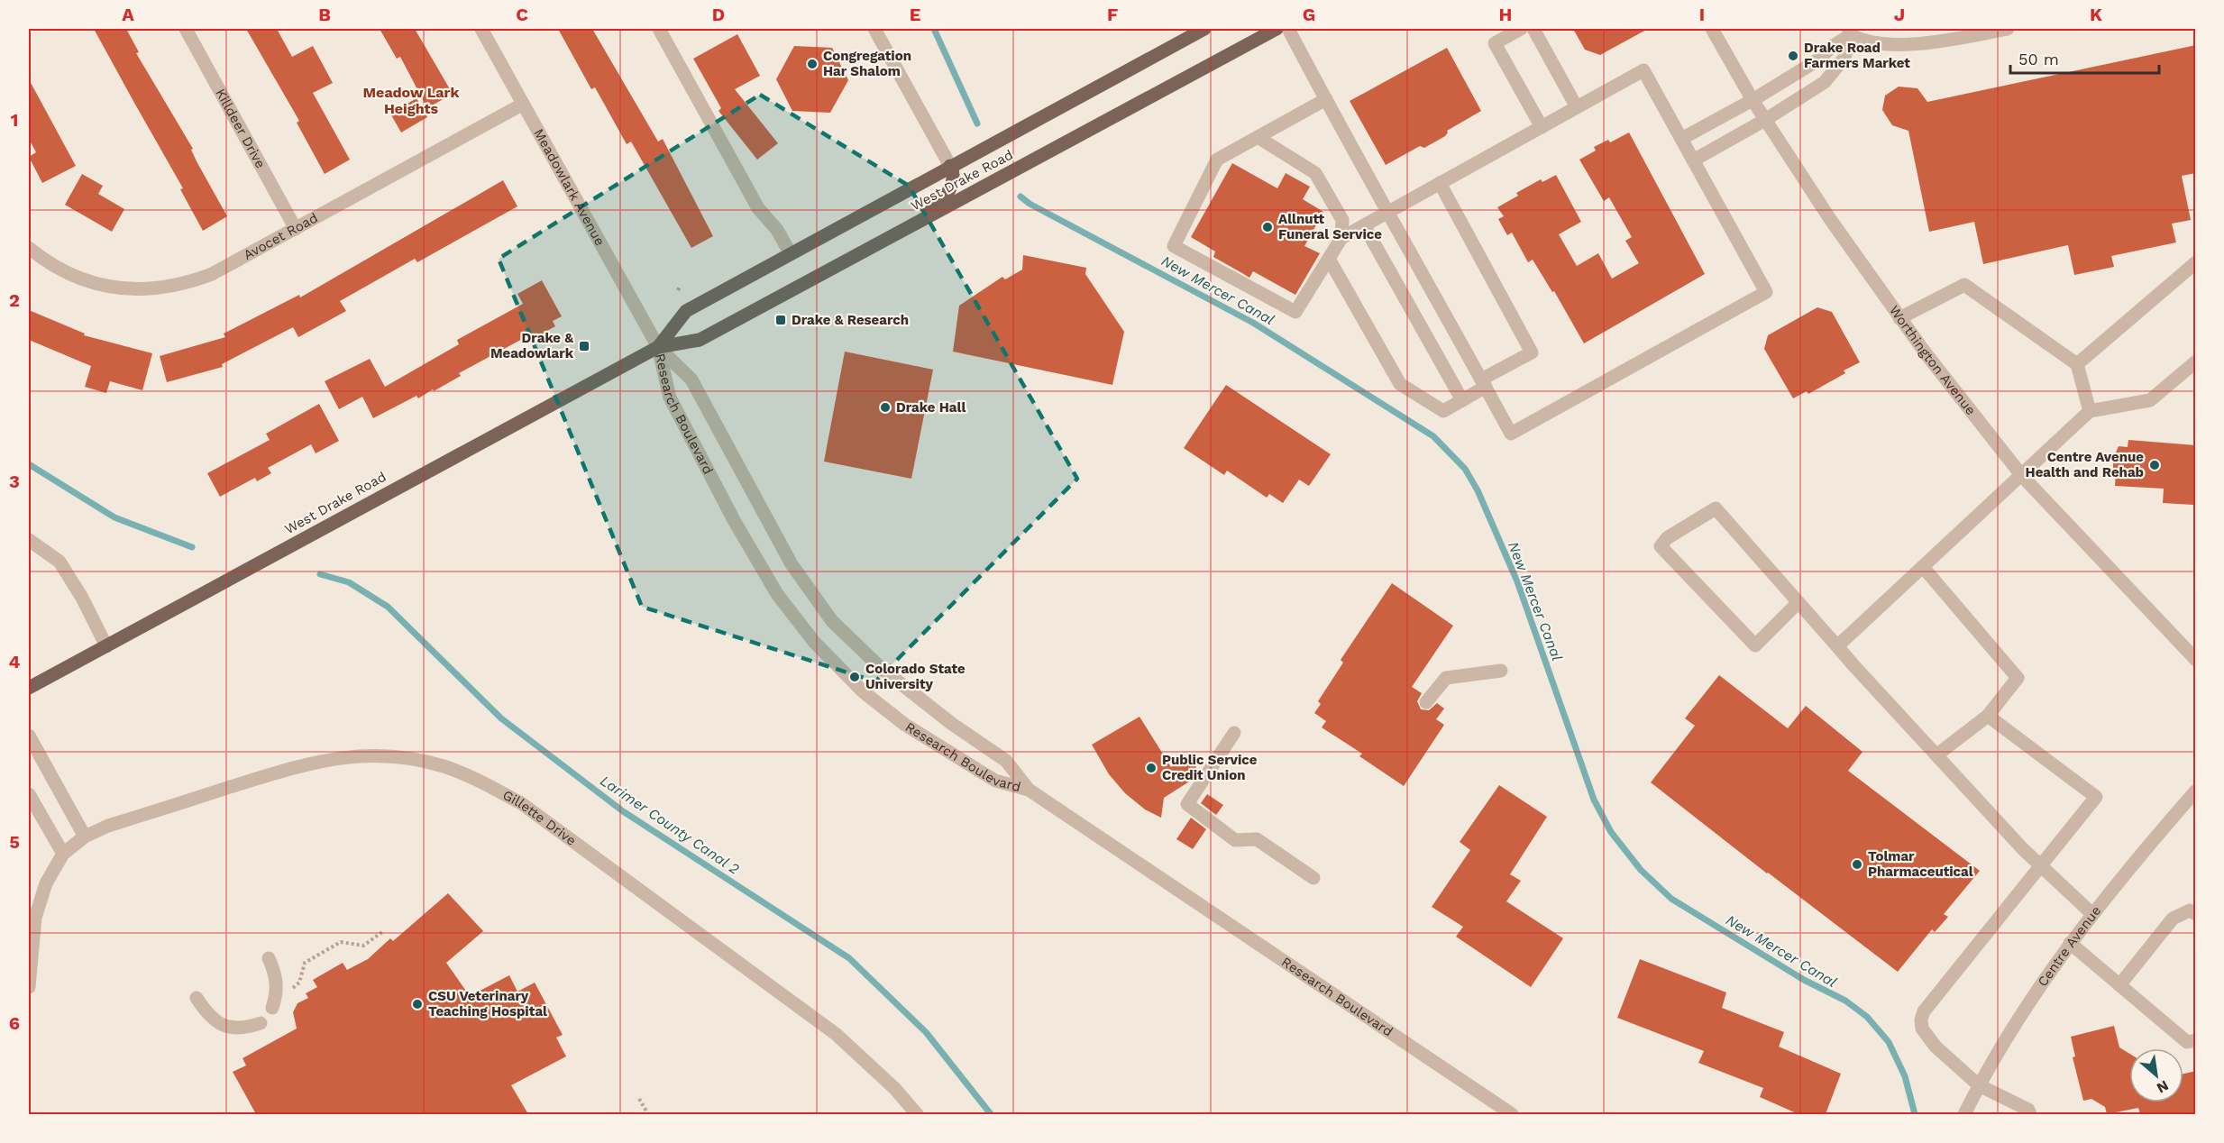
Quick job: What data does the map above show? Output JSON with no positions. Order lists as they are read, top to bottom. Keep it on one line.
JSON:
{"streets":{"main road":["West Drake Road"],"street":["Killdeer Drive","Meadowlark Avenue","Avocet Road","Worthington Avenue","Research Boulevard","Gillette Drive","Centre Avenue"]},"crossings":[["Killdeer Drive","Avocet Road"],["West Drake Road","Meadowlark Avenue"],["West Drake Road","Research Boulevard"],["Meadowlark Avenue","Avocet Road"],["Meadowlark Avenue","Research Boulevard"]],"districts":["Meadow Lark Heights"],"water":["New Mercer Canal","Larimer County Canal 2"],"places":{"other":["Drake Road Farmers Market","Congregation Har Shalom","Allnutt Funeral Service","Drake Hall","Centre Avenue Health and Rehab","Colorado State University","Public Service Credit Union","Tolmar Pharmaceutical","CSU Veterinary Teaching Hospital"],"transit":["Drake & Research","Drake & Meadowlark"]},"scale_bar":"50 m","north":"bottom right","grid":{"columns":["A","B","C","D","E","F","G","H","I","J","K"],"rows":["1","2","3","4","5","6"]}}
